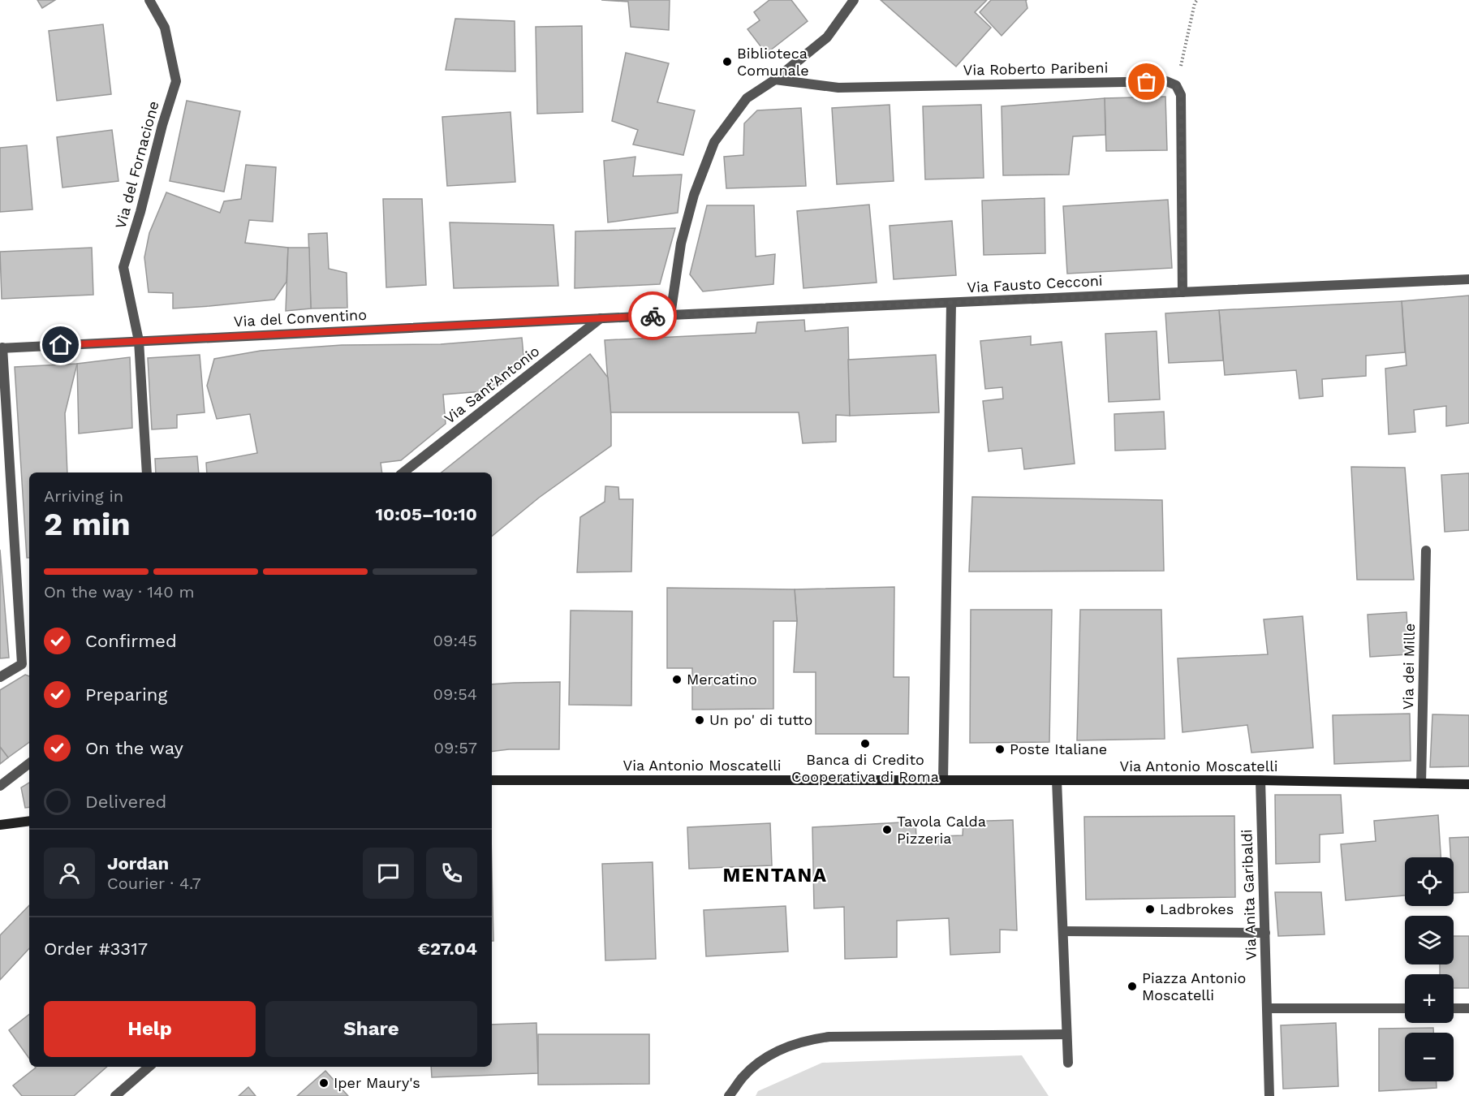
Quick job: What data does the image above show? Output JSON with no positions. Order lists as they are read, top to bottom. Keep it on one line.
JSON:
{"streets":{"street":["Via Roberto Paribeni","Via del Fornacione","Via Fausto Cecconi","Via del Conventino","Via Sant'Antonio","Via dei Mille","Via Antonio Moscatelli","Via Anita Garibaldi"]},"crossings":[["Via del Fornacione","Via del Conventino"],["Via Fausto Cecconi","Via del Conventino"],["Via Fausto Cecconi","Via Sant'Antonio"],["Via del Conventino","Via Sant'Antonio"],["Via dei Mille","Via Antonio Moscatelli"],["Via Antonio Moscatelli","Via Anita Garibaldi"]],"districts":["MENTANA"],"places":["Biblioteca Comunale","Mercatino","Un po' di tutto","Banca di Credito Cooperativa di Roma","Poste Italiane","Tavola Calda Pizzeria","Ladbrokes","Piazza Antonio Moscatelli","Iper Maury's"],"page":{"heading":["2 min","Arriving in","10:05–10:10"],"panel":["Jordan","Courier · 4.7","Order #3317","€27.04"],"bar":"On the way · 140 m","list":[["Confirmed","09:45"],["Preparing","09:54"],["On the way","09:57"],"Delivered"],"map_buttons":["+","−"],"buttons":["Help","Share"]}}
